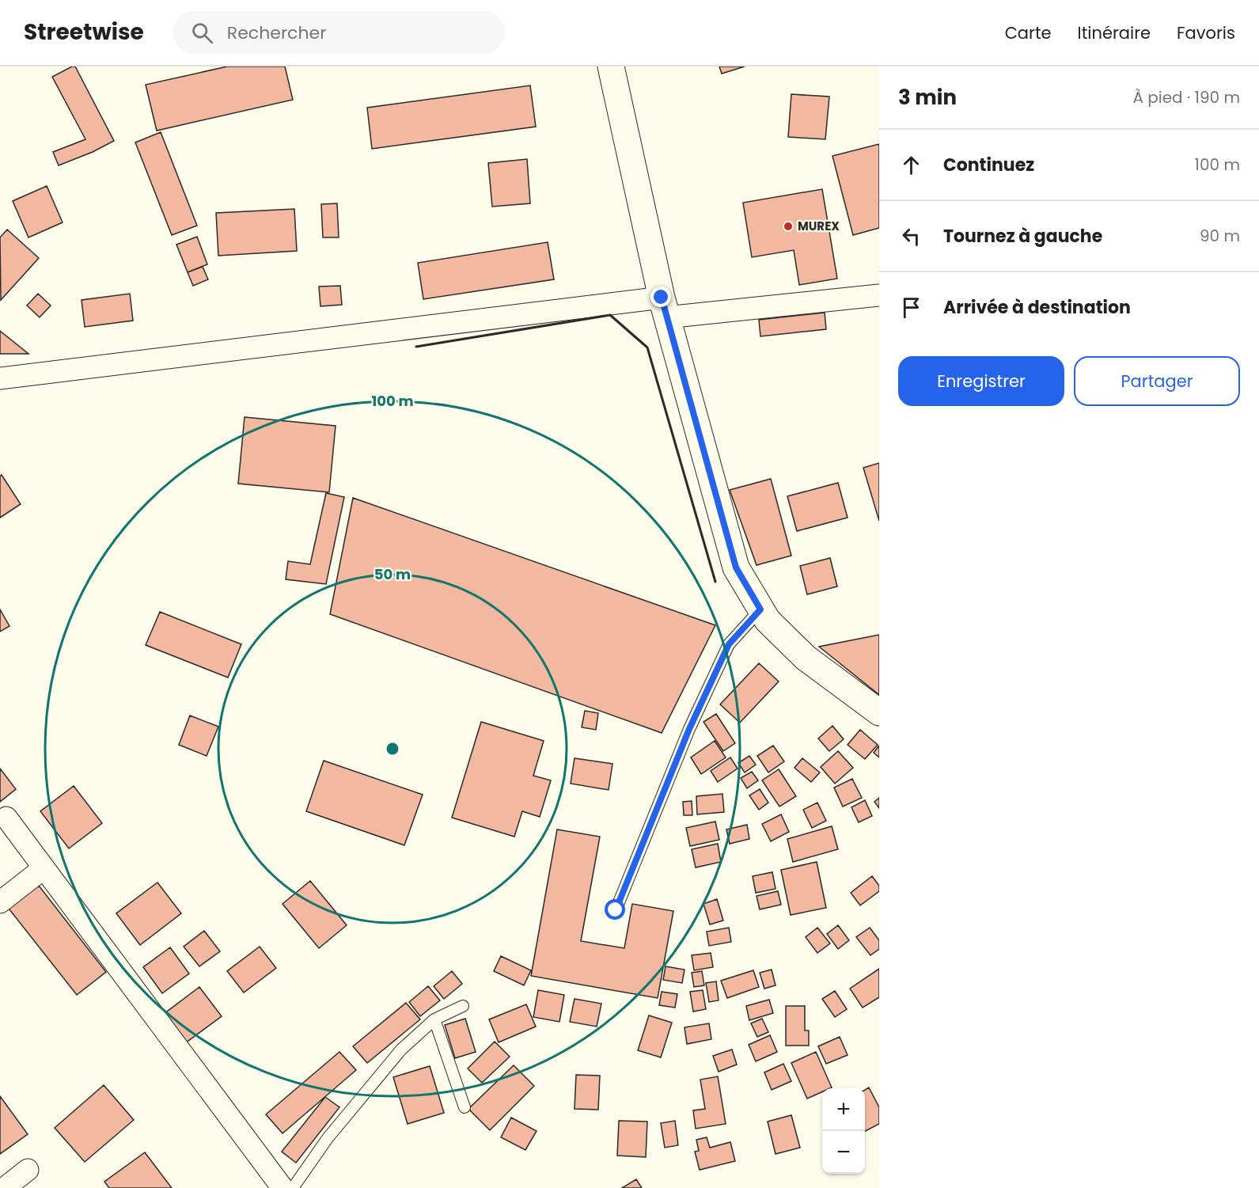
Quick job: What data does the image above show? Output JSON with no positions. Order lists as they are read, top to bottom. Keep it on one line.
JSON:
{"places":["MUREX"],"page":{"header":"Streetwise","search":"Rechercher","nav":["Carte","Itinéraire","Favoris"],"heading":["3 min","À pied · 190 m"],"list":[["Continuez","100 m"],["Tournez à gauche","90 m"],"Arrivée à destination"],"buttons":["Enregistrer","Partager"],"map_buttons":["+","−"]},"rings":["100 m","50 m"]}
